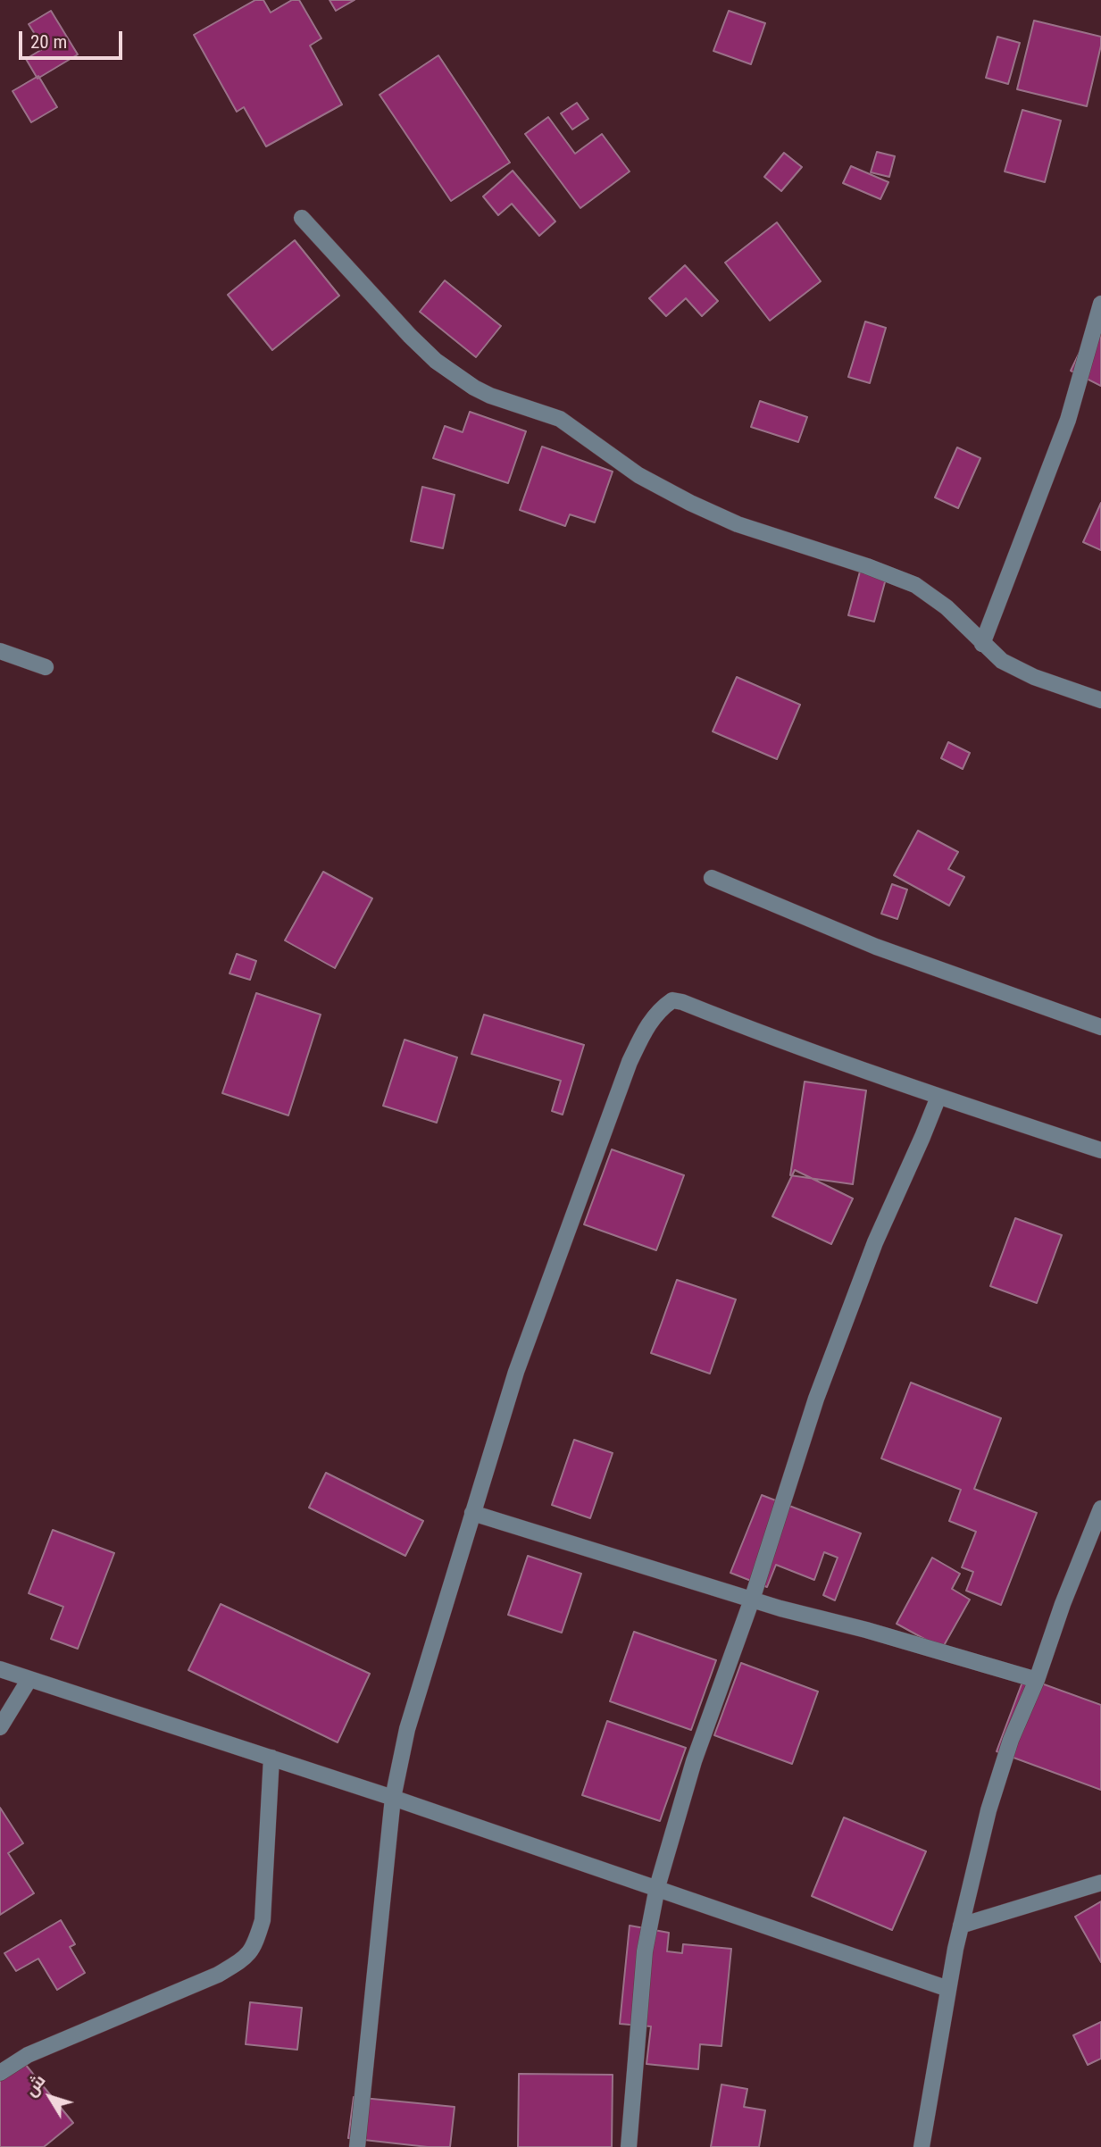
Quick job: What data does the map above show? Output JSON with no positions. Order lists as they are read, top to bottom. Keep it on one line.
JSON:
{"scale_bar":"20 m","north":"top left"}
